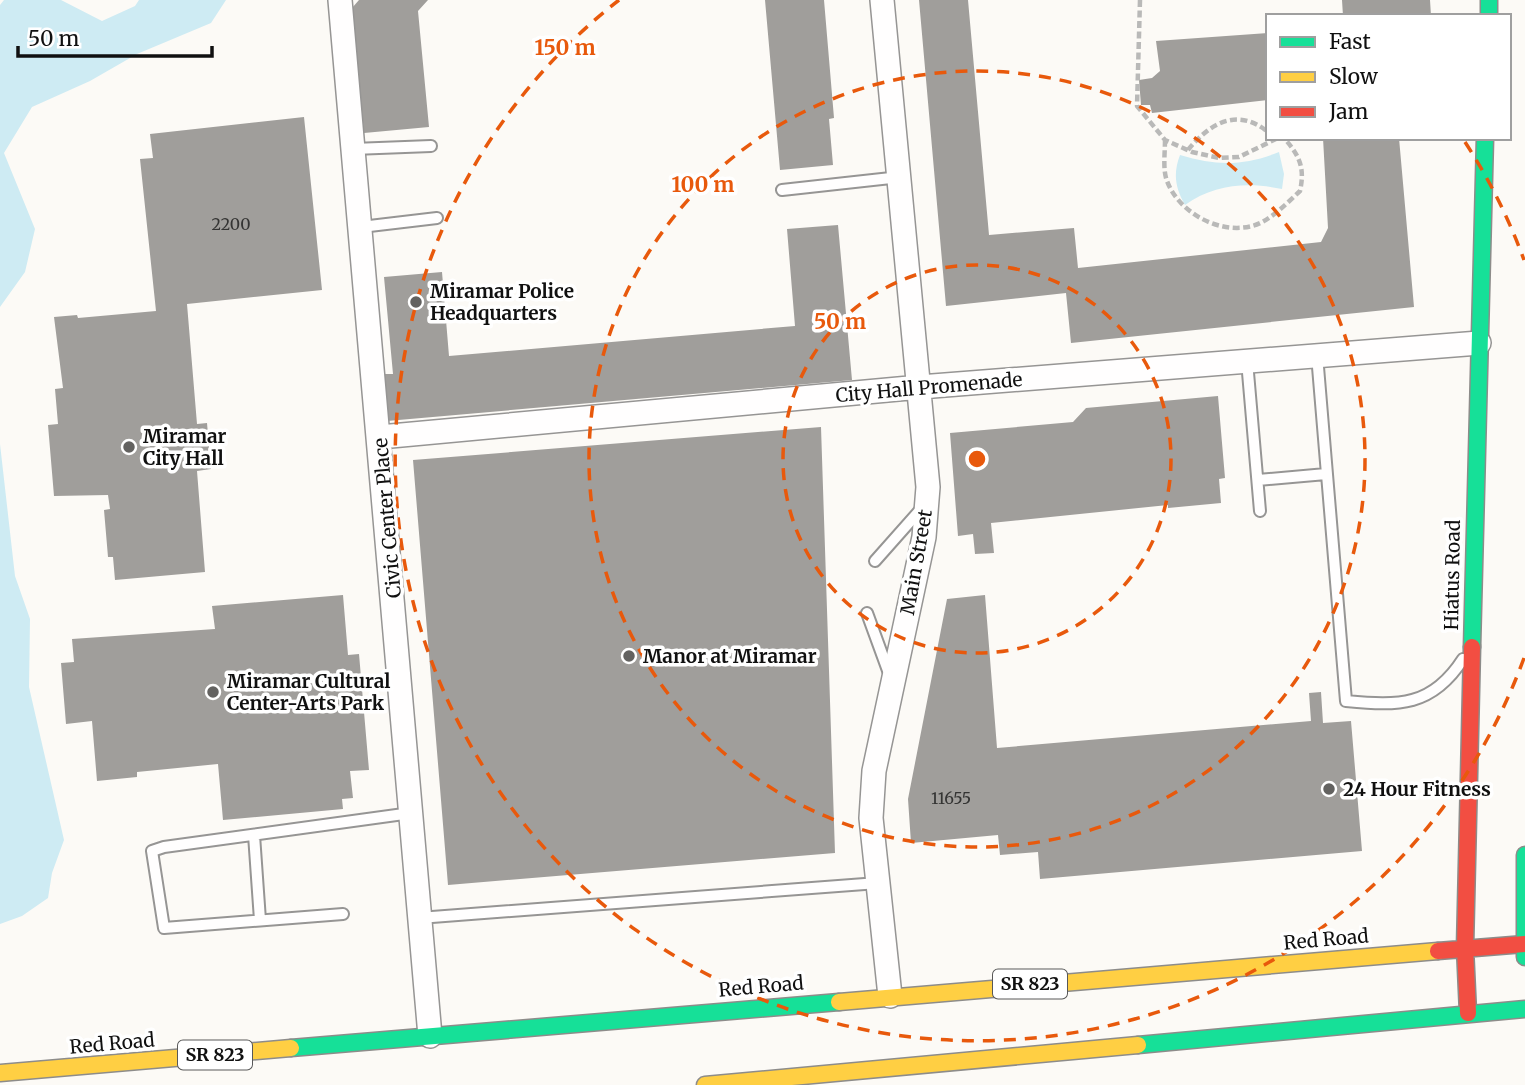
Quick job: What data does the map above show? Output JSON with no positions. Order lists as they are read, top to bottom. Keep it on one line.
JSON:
{"streets":{"main road":["Hiatus Road","Red Road","SR 823"],"street":["City Hall Promenade","Civic Center Place","Main Street"]},"crossings":[["City Hall Promenade","Civic Center Place"],["City Hall Promenade","Main Street"],["City Hall Promenade","Hiatus Road"],["Civic Center Place","Red Road"],["Main Street","Red Road"],["Hiatus Road","Red Road"]],"places":["Miramar Police Headquarters","Miramar City Hall","Manor at Miramar","Miramar Cultural Center-Arts Park","24 Hour Fitness"],"house_numbers":["2200","11655"],"legend":["Fast","Slow","Jam"],"scale_bar":"50 m","rings":["150 m","100 m","50 m"]}
